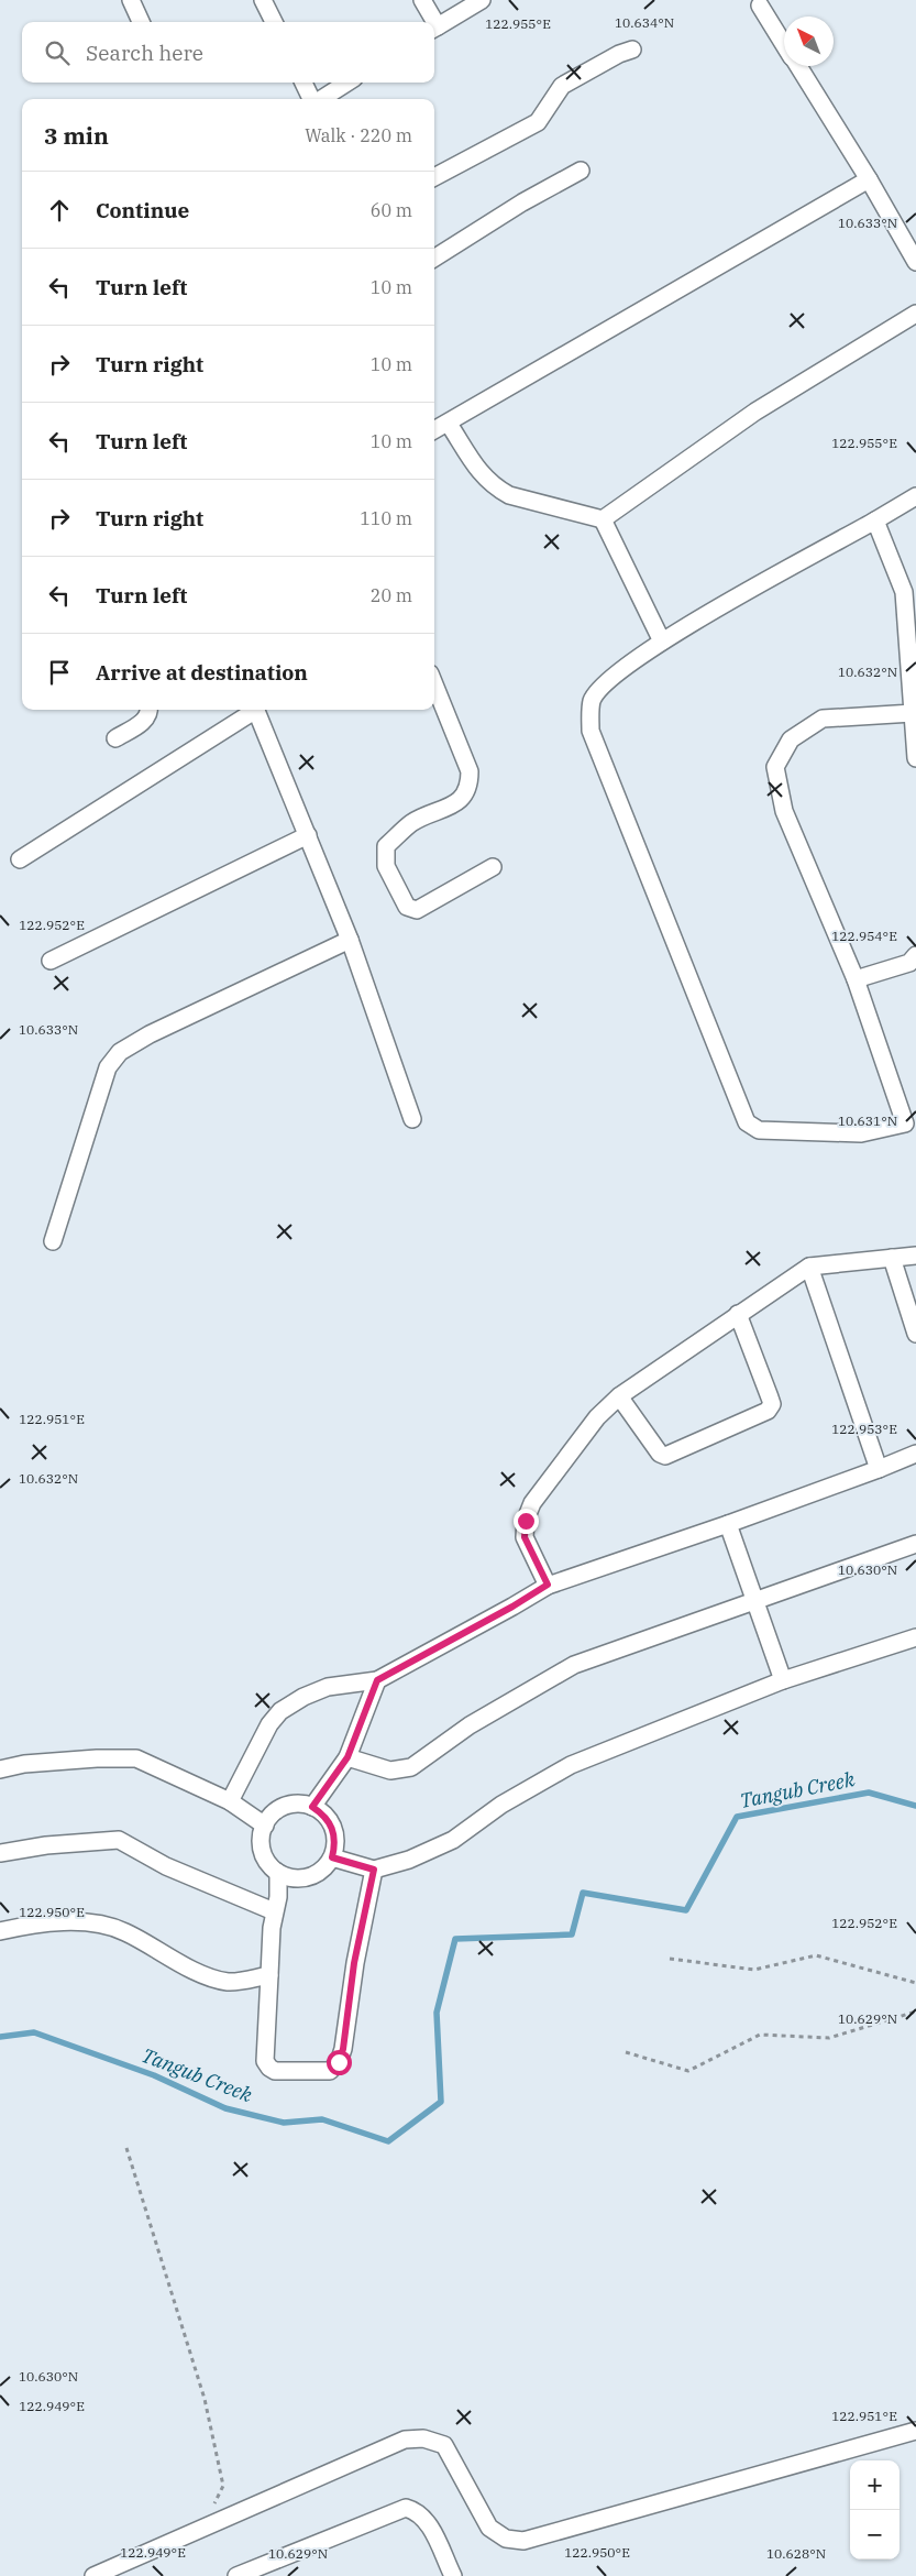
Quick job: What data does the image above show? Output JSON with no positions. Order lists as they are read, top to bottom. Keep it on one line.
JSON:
{"water":["Tangub Creek"],"north":"top left","page":{"search":"Search here","heading":["3 min","Walk · 220 m"],"list":[["Continue","60 m"],["Turn left","10 m"],["Turn right","10 m"],["Turn left","10 m"],["Turn right","110 m"],["Turn left","20 m"],"Arrive at destination"],"map_buttons":["+","−"]},"coordinates":["10.634°N","122.955°E","10.633°N","10.632°N","122.952°E","122.954°E","10.631°N","122.951°E","122.953°E","10.630°N","122.950°E","10.629°N","122.949°E","10.628°N"]}
